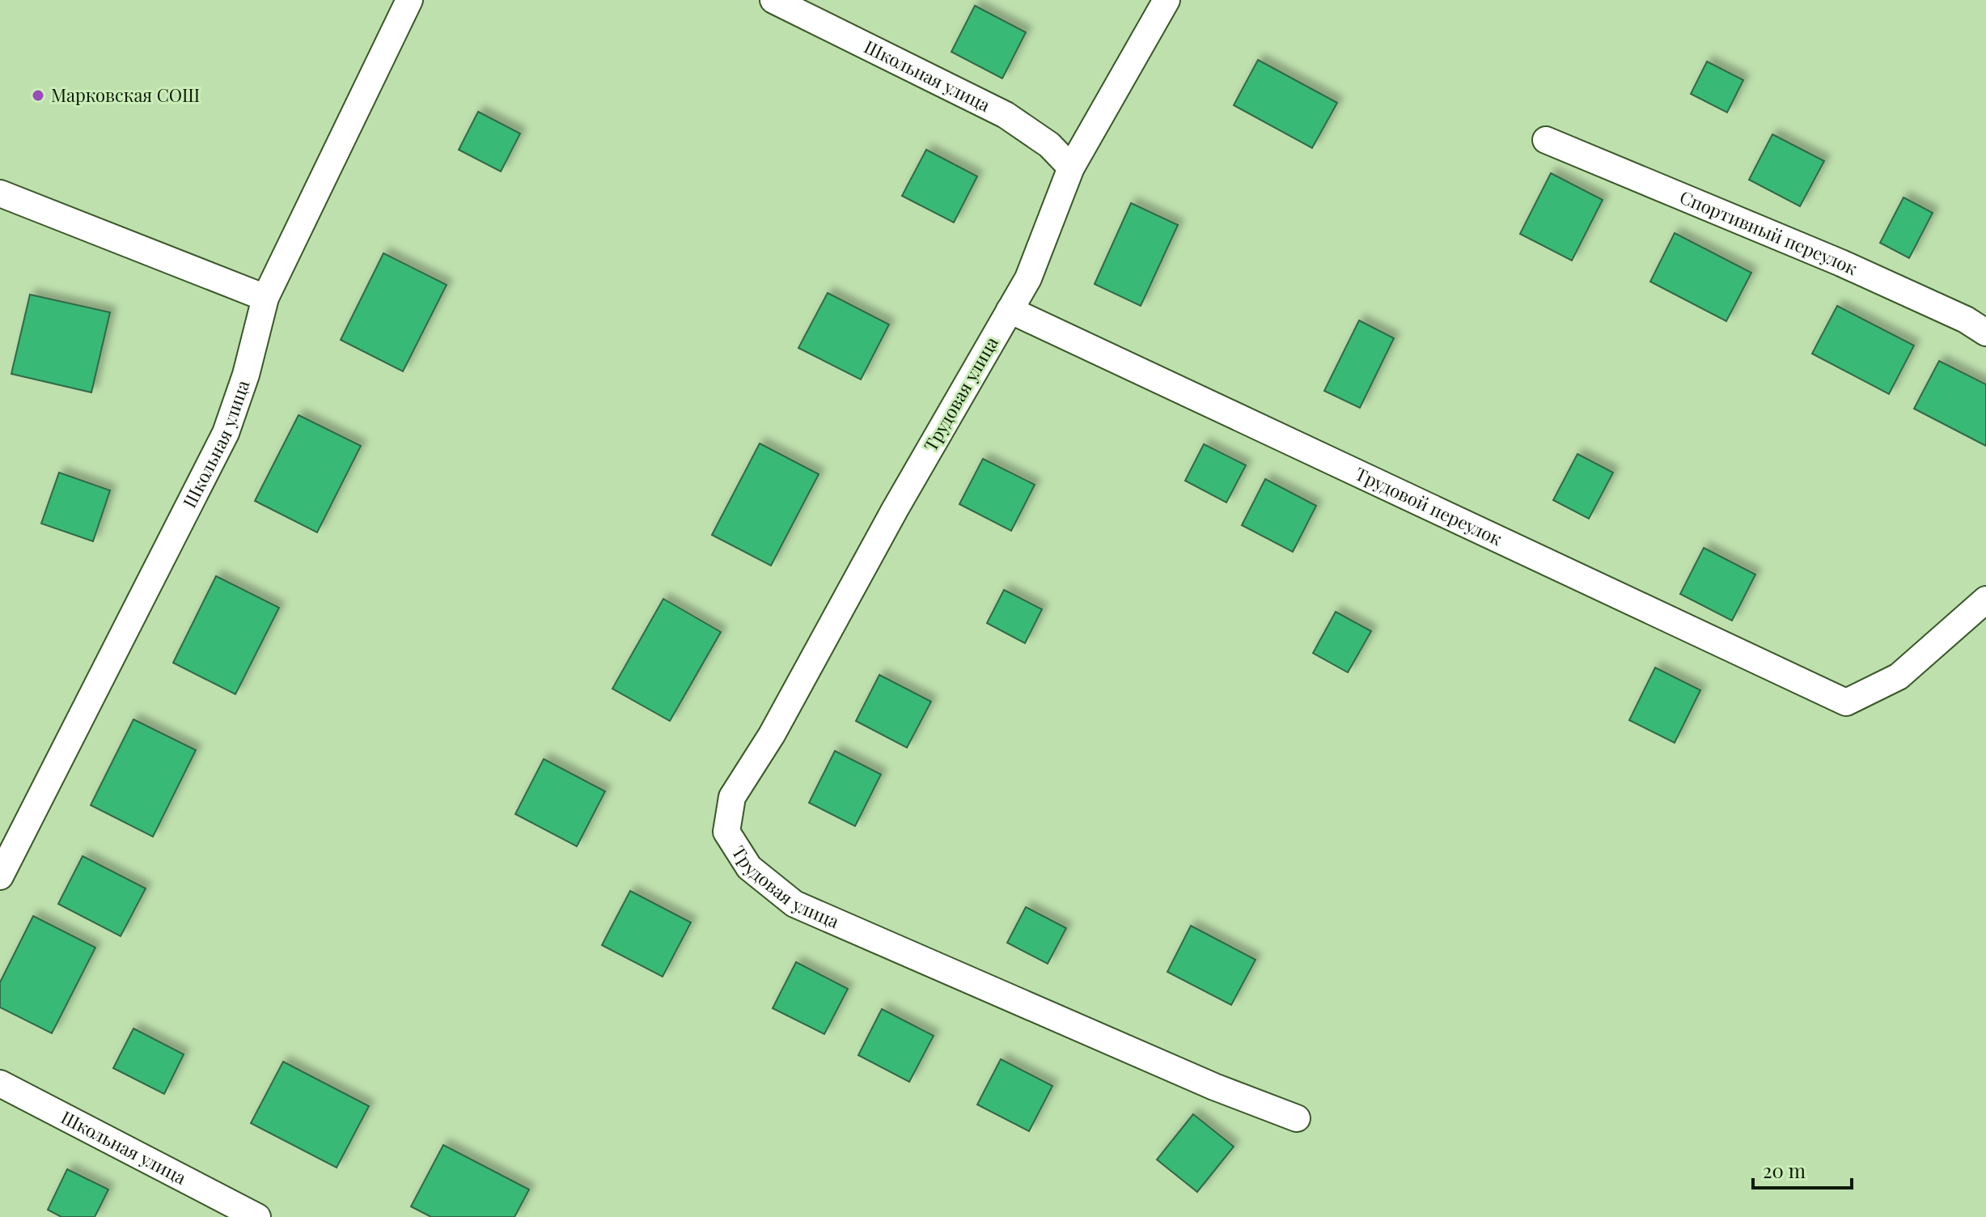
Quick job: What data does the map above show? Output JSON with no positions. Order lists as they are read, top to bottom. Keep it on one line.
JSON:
{"streets":{"street":["Школьная улица","Спортивный переулок","Трудовая улица","Трудовой переулок"]},"crossings":[["Школьная улица","Трудовая улица"],["Трудовая улица","Трудовой переулок"]],"places":["Марковская СОШ"],"scale_bar":"20 m"}
